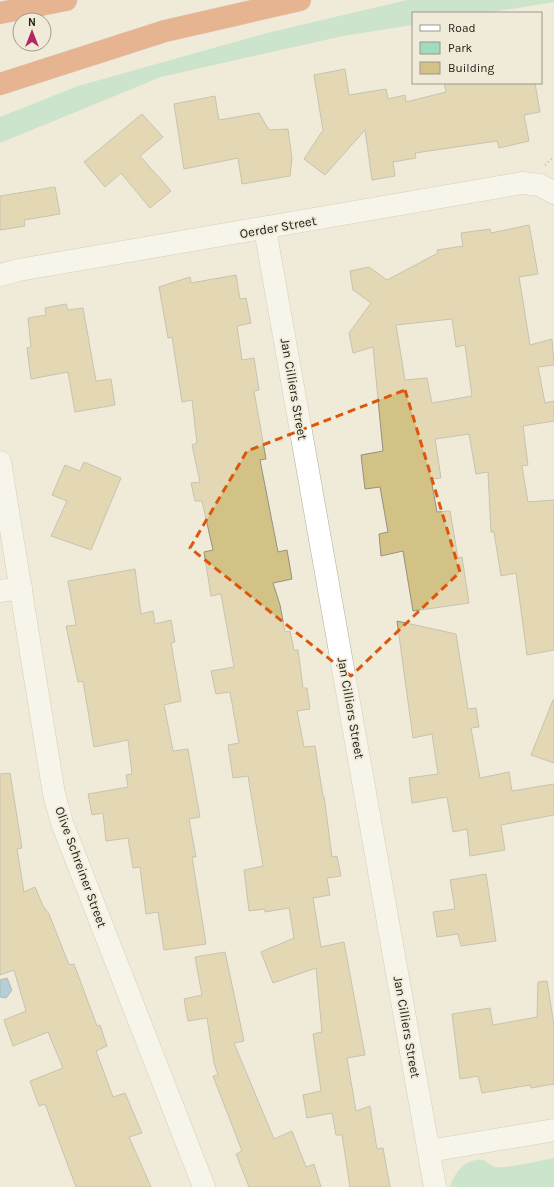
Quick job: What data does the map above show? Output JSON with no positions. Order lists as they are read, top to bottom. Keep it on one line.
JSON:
{"streets":{"street":["Oerder Street","Jan Cilliers Street","Olive Schreiner Street"]},"crossings":[["Oerder Street","Jan Cilliers Street"]],"legend":["Road","Park","Building"],"north":"top"}
